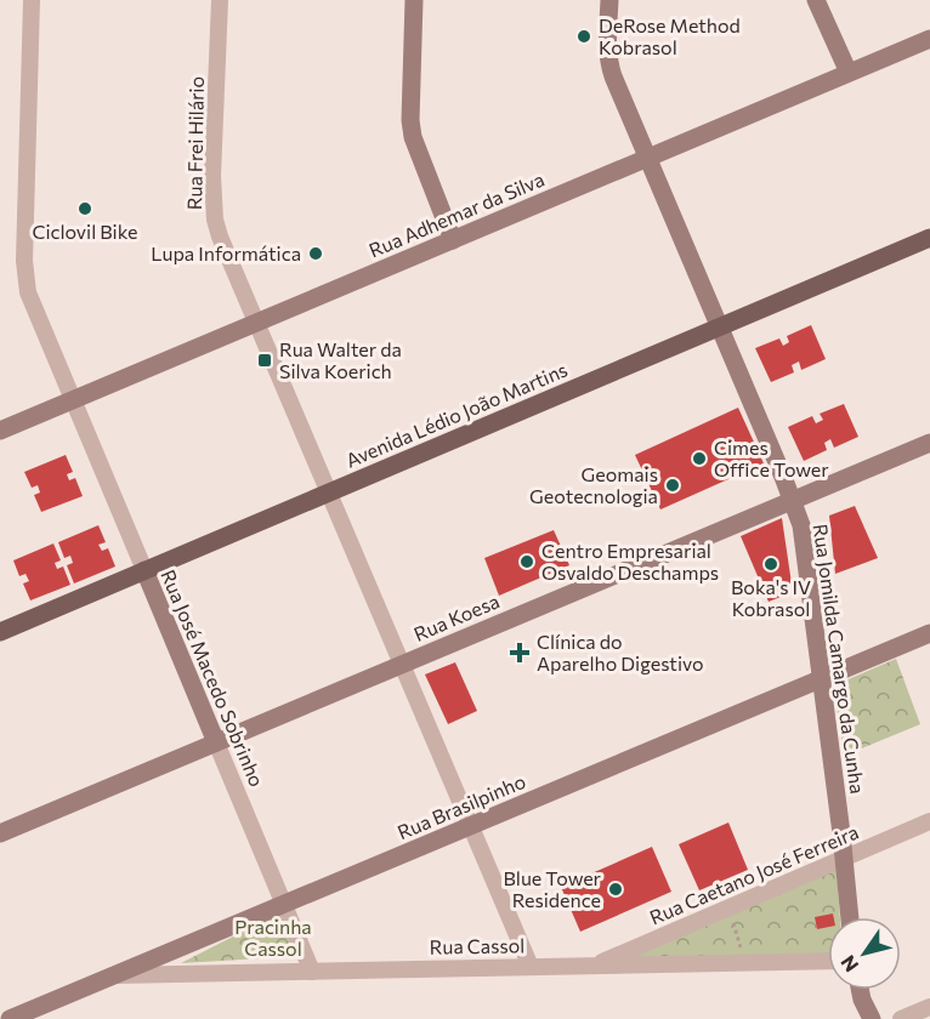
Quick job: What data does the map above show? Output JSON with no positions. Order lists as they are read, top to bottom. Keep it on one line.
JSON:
{"streets":{"main road":["Avenida Lédio João Martins"],"street":["Rua Frei Hilário","Rua Adhemar da Silva","Rua Koesa","Rua Jomilda Camargo da Cunha","Rua José Macedo Sobrinho","Rua Brasilpinho","Rua Caetano José Ferreira","Rua Cassol"]},"crossings":[["Rua Frei Hilário","Rua Adhemar da Silva"],["Rua Adhemar da Silva","Rua Jomilda Camargo da Cunha"],["Rua Adhemar da Silva","Rua José Macedo Sobrinho"],["Avenida Lédio João Martins","Rua Jomilda Camargo da Cunha"],["Avenida Lédio João Martins","Rua José Macedo Sobrinho"],["Rua Koesa","Rua Jomilda Camargo da Cunha"],["Rua Koesa","Rua José Macedo Sobrinho"],["Rua Jomilda Camargo da Cunha","Rua Brasilpinho"],["Rua Jomilda Camargo da Cunha","Rua Caetano José Ferreira"],["Rua José Macedo Sobrinho","Rua Brasilpinho"],["Rua José Macedo Sobrinho","Rua Cassol"],["Rua Brasilpinho","Rua Cassol"],["Rua Caetano José Ferreira","Rua Cassol"]],"parks":["Pracinha Cassol"],"places":{"other":["DeRose Method Kobrasol","Ciclovil Bike","Lupa Informática","Cimes Office Tower","Geomais Geotecnologia","Centro Empresarial Osvaldo Deschamps","Boka's IV Kobrasol","Blue Tower Residence"],"transit":["Rua Walter da Silva Koerich"],"health":["Clínica do Aparelho Digestivo"]},"north":"bottom left"}
